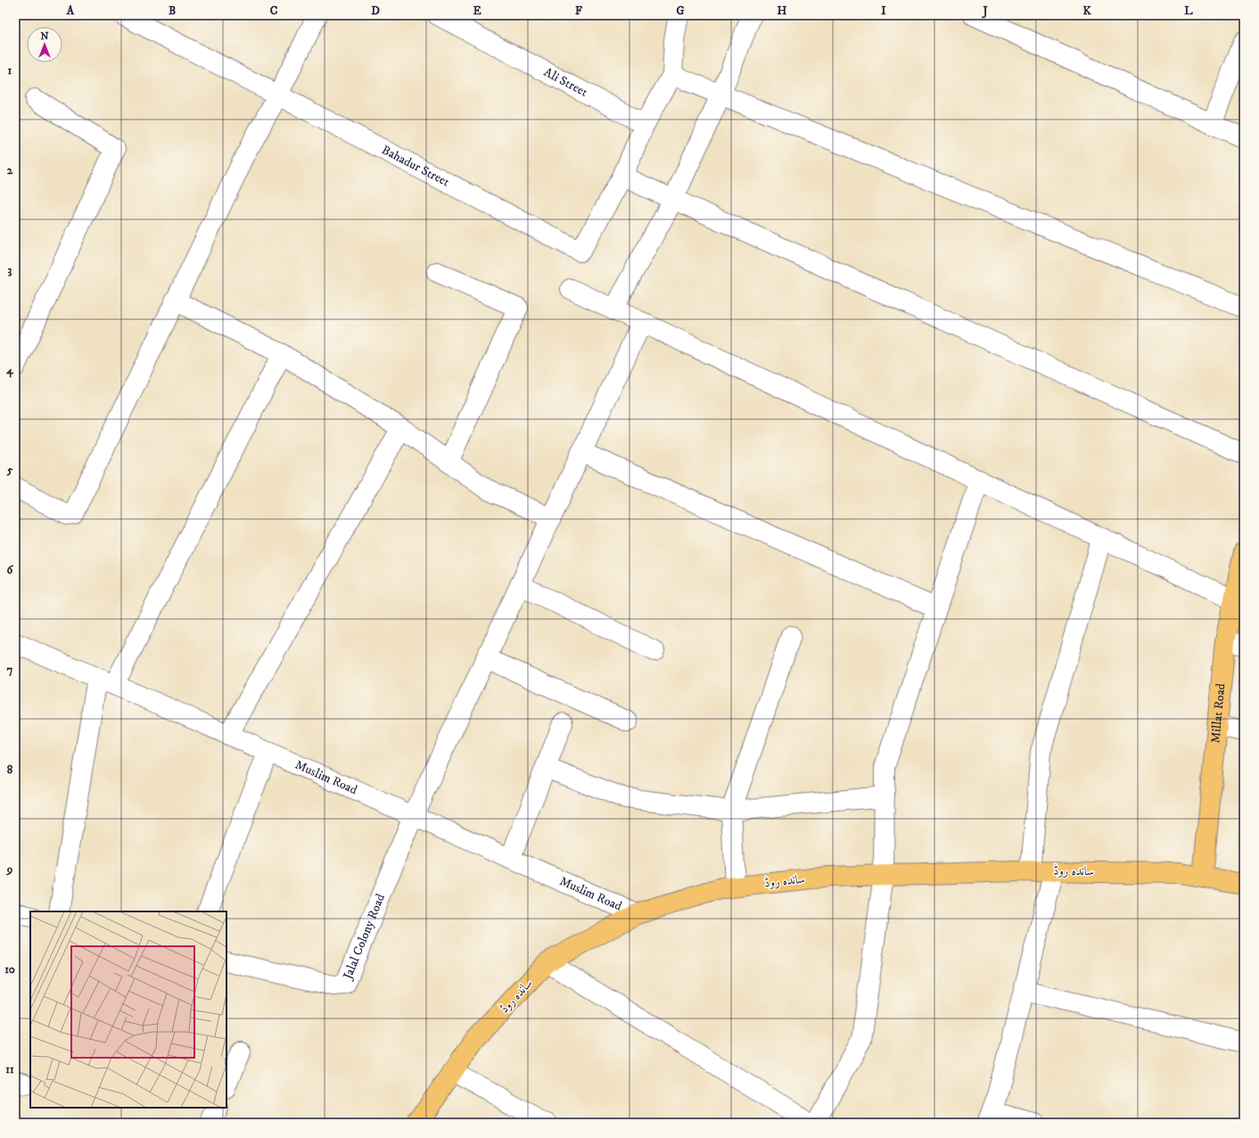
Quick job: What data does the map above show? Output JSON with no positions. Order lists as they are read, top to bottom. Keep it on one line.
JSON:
{"streets":{"main road":["Millat Road","ساندہ روڈ"],"street":["Ali Street","Bahadur Street","Muslim Road","Jalal Colony Road"]},"crossings":[["Ali Street","Bahadur Street"],["Millat Road","ساندہ روڈ"],["Muslim Road","ساندہ روڈ"],["Muslim Road","Jalal Colony Road"]],"north":"top","grid":{"columns":["A","B","C","D","E","F","G","H","I","J","K","L"],"rows":["1","2","3","4","5","6","7","8","9","10","11"]}}
